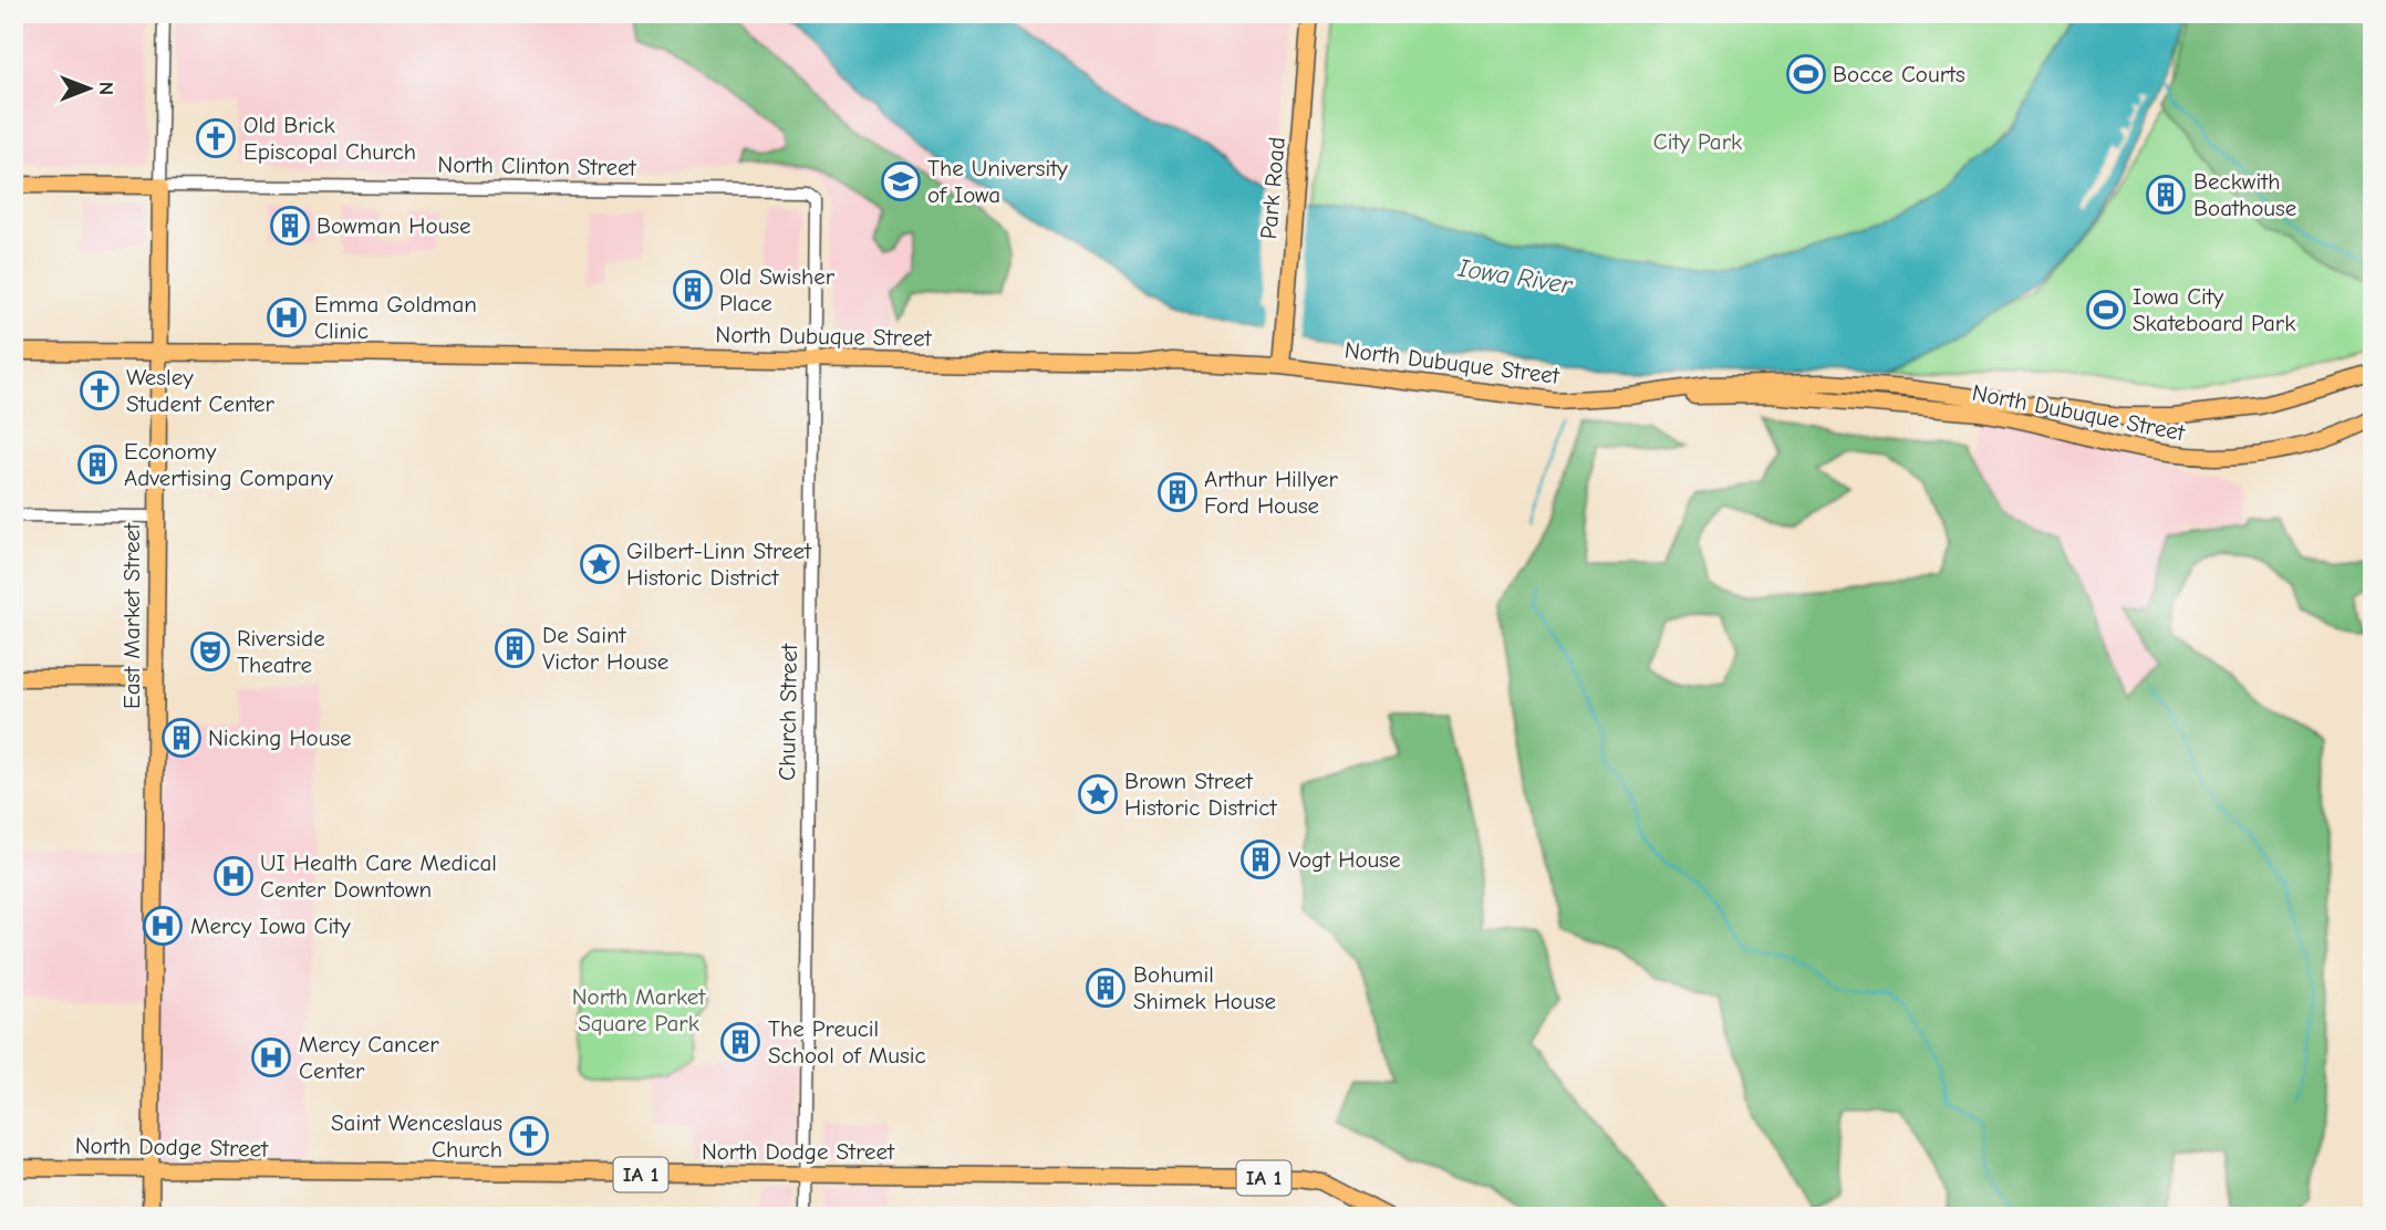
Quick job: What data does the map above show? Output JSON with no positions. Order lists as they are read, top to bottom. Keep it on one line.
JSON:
{"streets":{"main road":["North Clinton Street","Park Road","North Dubuque Street","East Market Street","North Dodge Street","IA 1"],"street":["Church Street"]},"crossings":[["North Clinton Street","East Market Street"],["North Clinton Street","Church Street"],["Park Road","North Dubuque Street"],["North Dubuque Street","East Market Street"],["North Dubuque Street","Church Street"],["East Market Street","North Dodge Street"],["Church Street","North Dodge Street"]],"water":["Iowa River"],"parks":["City Park","North Market Square Park"],"places":{"sports":["Bocce Courts","Iowa City Skateboard Park"],"church":["Old Brick Episcopal Church","Wesley Student Center","Saint Wenceslaus Church"],"school or university":["The University of Iowa"],"building":["Beckwith Boathouse","Bowman House","Old Swisher Place","Economy Advertising Company","Arthur Hillyer Ford House","De Saint Victor House","Nicking House","Vogt House","Bohumil Shimek House","The Preucil School of Music"],"hospital":["Emma Goldman Clinic","UI Health Care Medical Center Downtown","Mercy Iowa City","Mercy Cancer Center"],"place":["Gilbert-Linn Street Historic District","Brown Street Historic District"],"theatre":["Riverside Theatre"]},"north":"right"}
